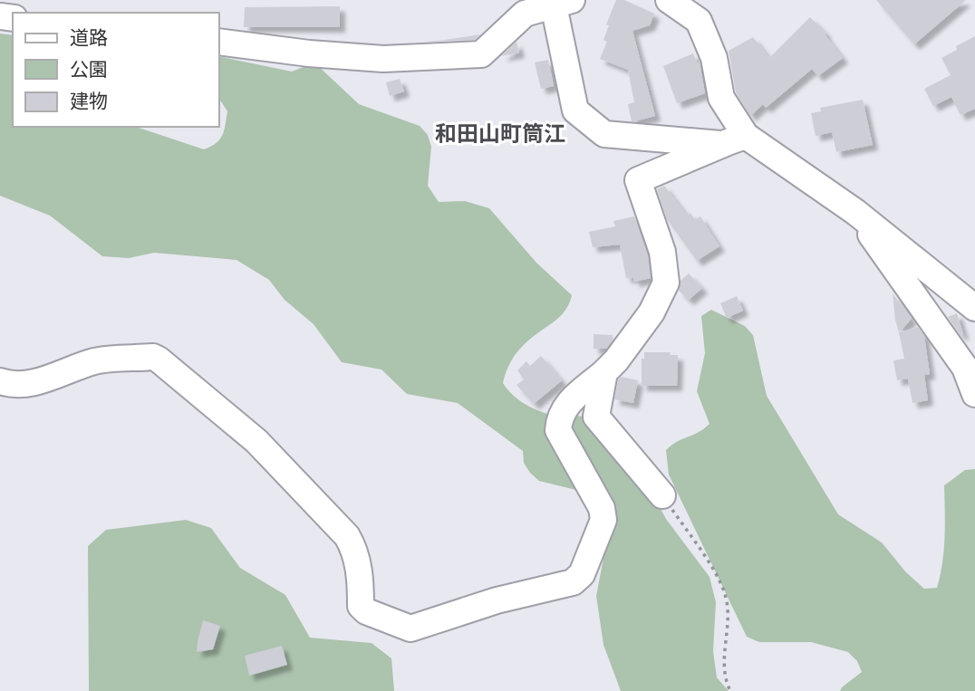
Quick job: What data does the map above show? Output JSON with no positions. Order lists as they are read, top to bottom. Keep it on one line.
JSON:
{"districts":["和田山町筒江"],"legend":["道路","公園","建物"]}
